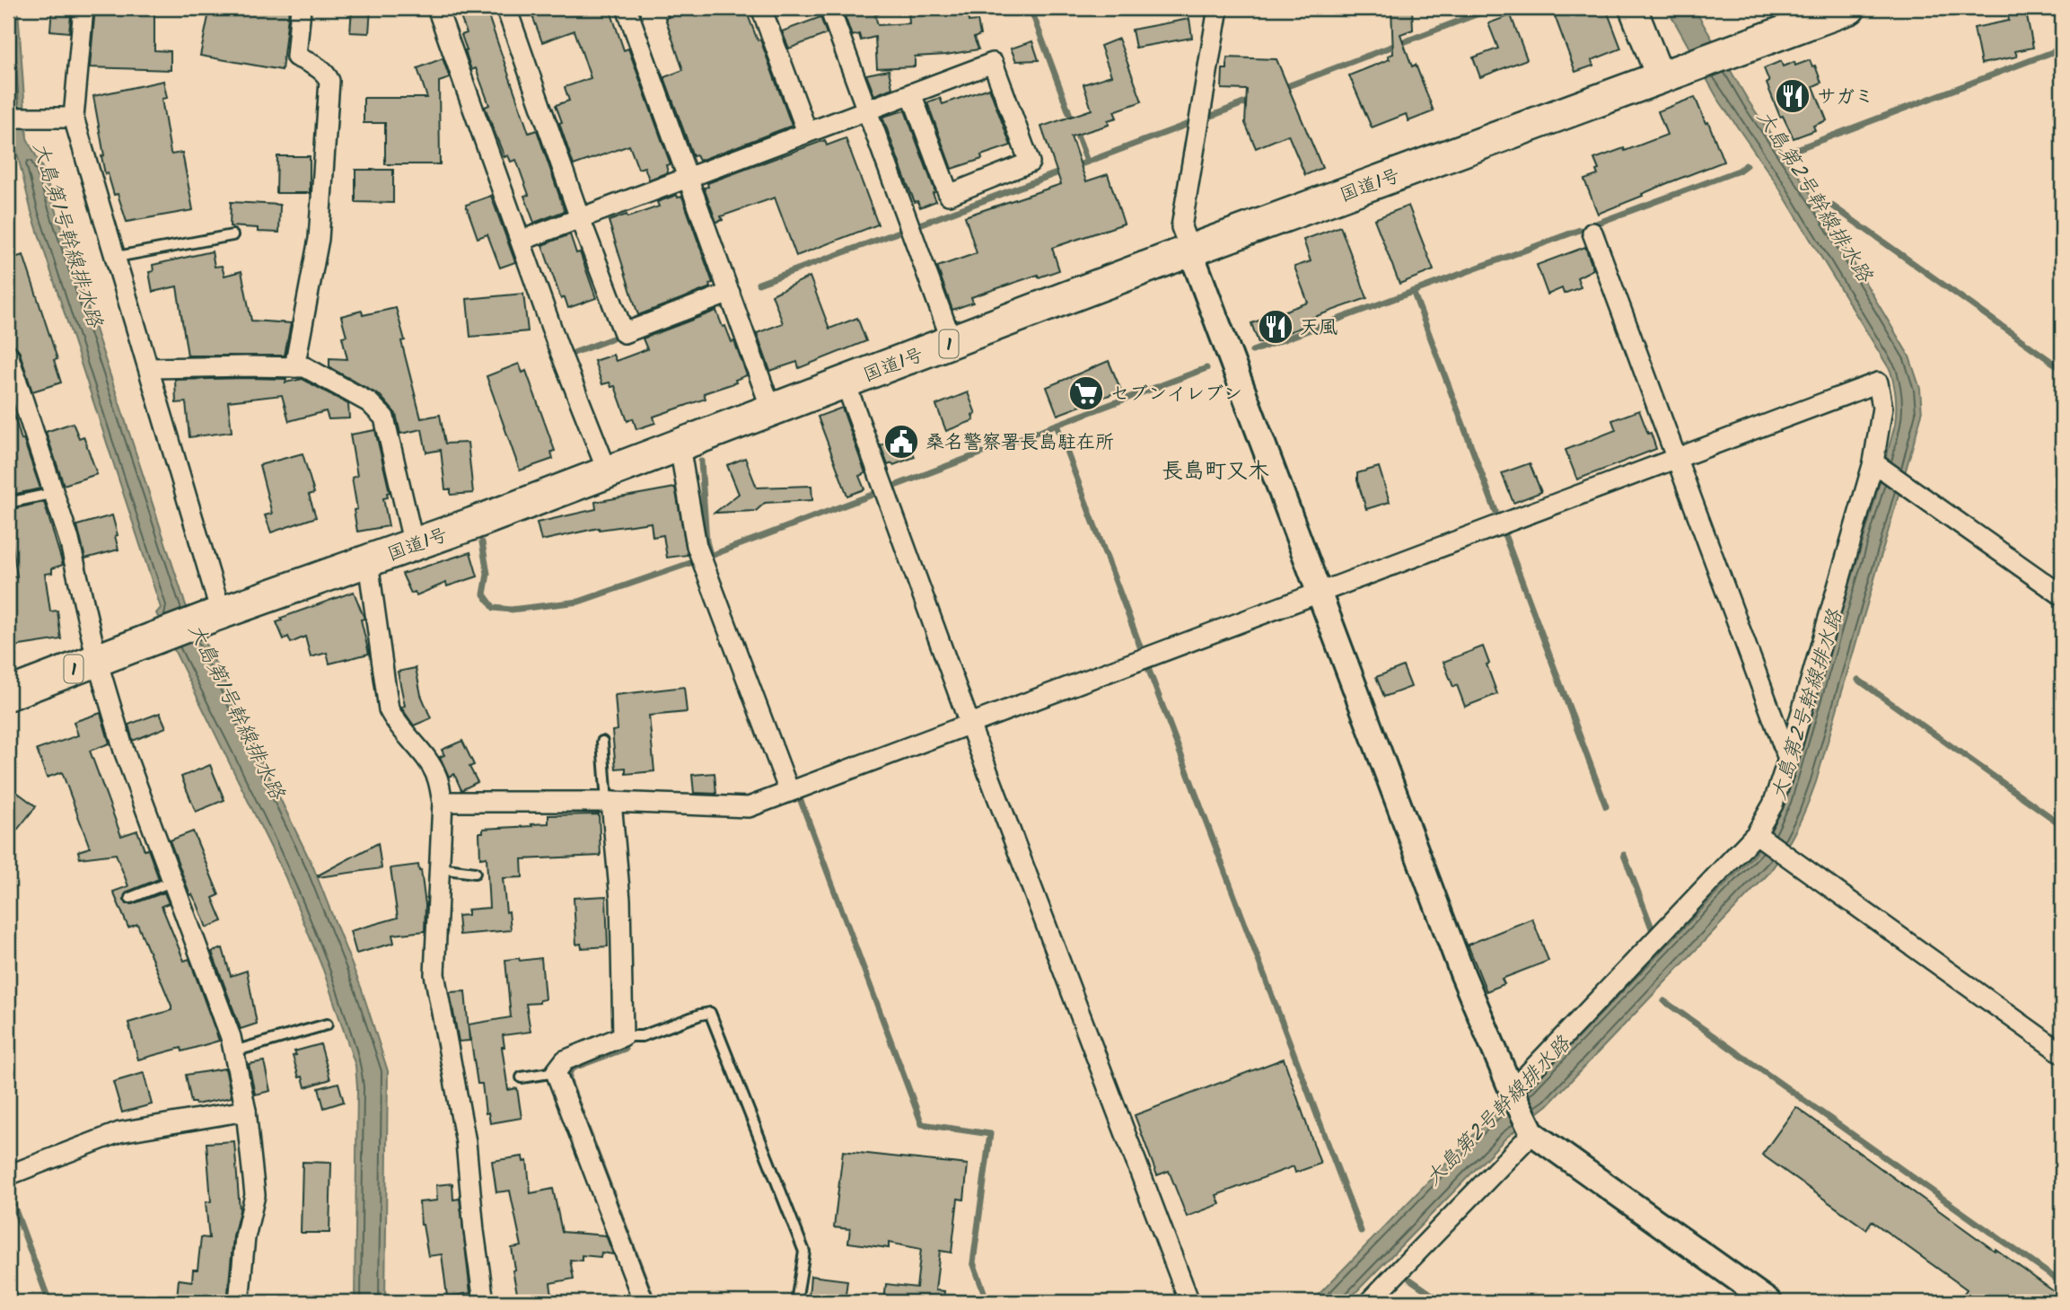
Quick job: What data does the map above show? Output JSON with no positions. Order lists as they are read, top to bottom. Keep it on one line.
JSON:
{"streets":{"highway":["国道1号","1"]},"districts":["長島町又木"],"water":["大島第2号幹線排水路","大島第1号幹線排水路"],"places":{"restaurant":["サガミ","天風"],"supermarket":["セブンイレブン"],"public building":["桑名警察署長島駐在所"]}}
